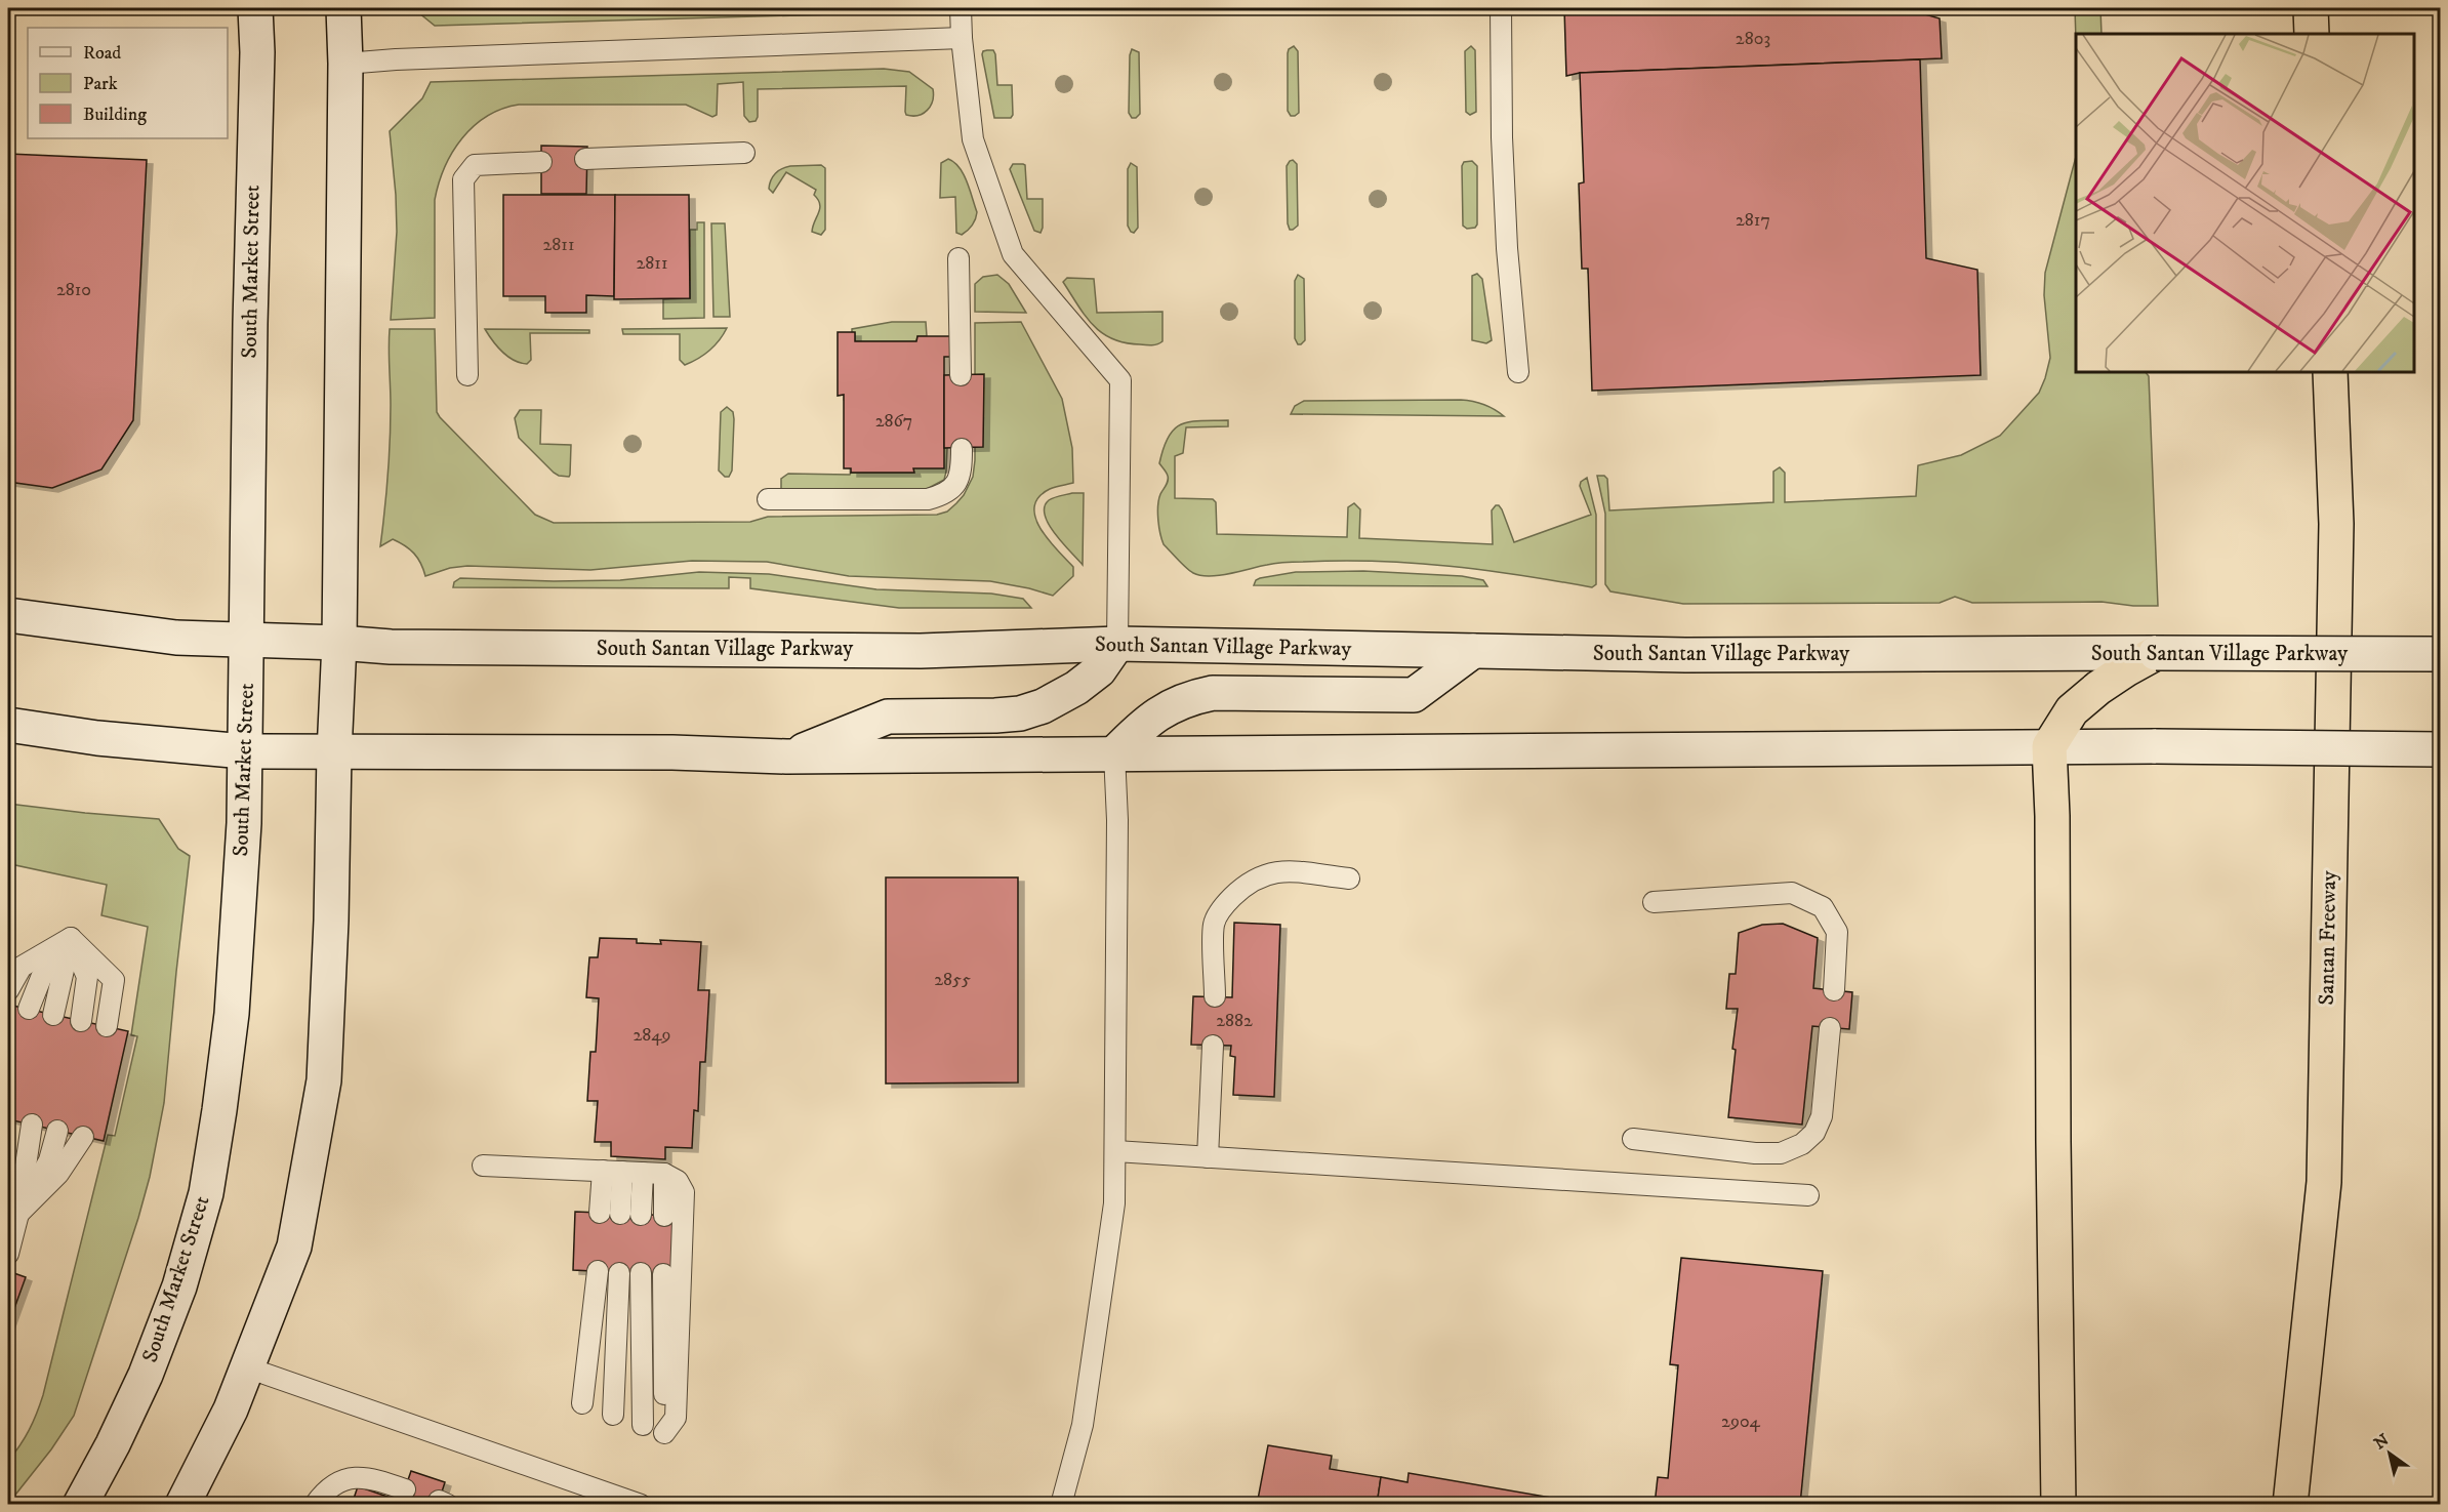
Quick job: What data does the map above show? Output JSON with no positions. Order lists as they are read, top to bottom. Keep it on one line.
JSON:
{"streets":{"highway":["Santan Freeway"],"main road":["South Market Street","South Santan Village Parkway"]},"crossings":[["South Market Street","South Santan Village Parkway"]],"house_numbers":["2803","2817","2811","2811","2810","2867","2855","2882","2849","2904"],"legend":["Road","Park","Building"],"north":"top left"}
